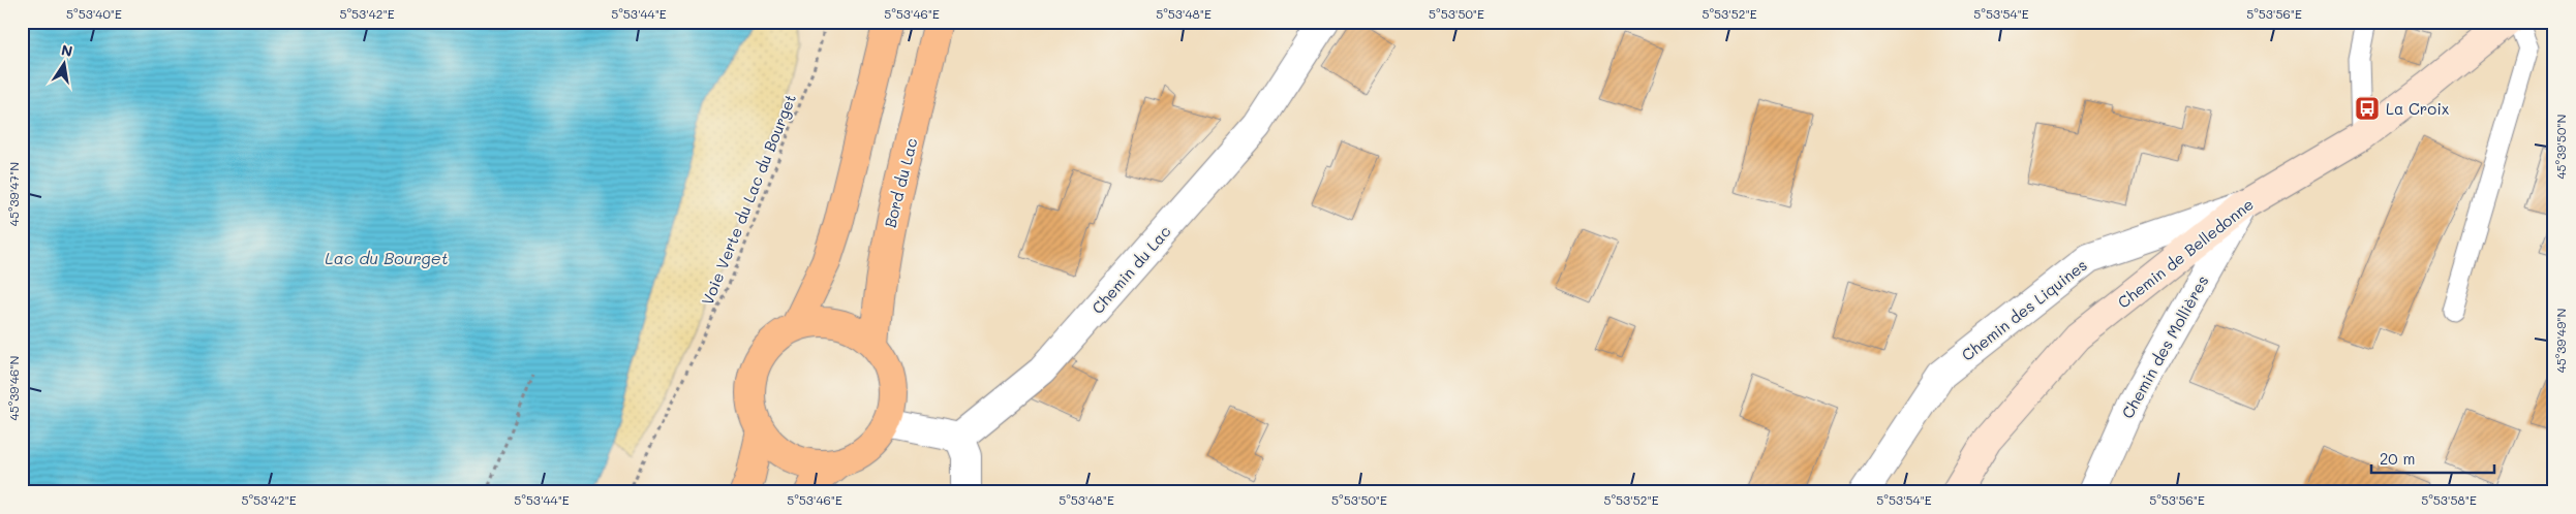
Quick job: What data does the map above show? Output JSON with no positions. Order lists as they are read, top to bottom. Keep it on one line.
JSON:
{"streets":{"main road":["Bord du Lac","Chemin de Belledonne"],"street":["Chemin du Lac","Chemin des Liquines","Chemin des Mollières"],"path":["Voie Verte du Lac du Bourget"]},"crossings":[["Chemin de Belledonne","Chemin des Liquines"],["Chemin de Belledonne","Chemin des Mollières"],["Chemin des Liquines","Chemin des Mollières"]],"water":["Lac du Bourget"],"places":{"bus stop":["La Croix"]},"scale_bar":"20 m","north":"top","coordinates":["5°53'40\"E","5°53'42\"E","5°53'44\"E","5°53'46\"E","5°53'48\"E","5°53'50\"E","5°53'52\"E","5°53'54\"E","5°53'56\"E","45°39'50\"N","45°39'47\"N","45°39'49\"N","45°39'46\"N","5°53'58\"E"]}
